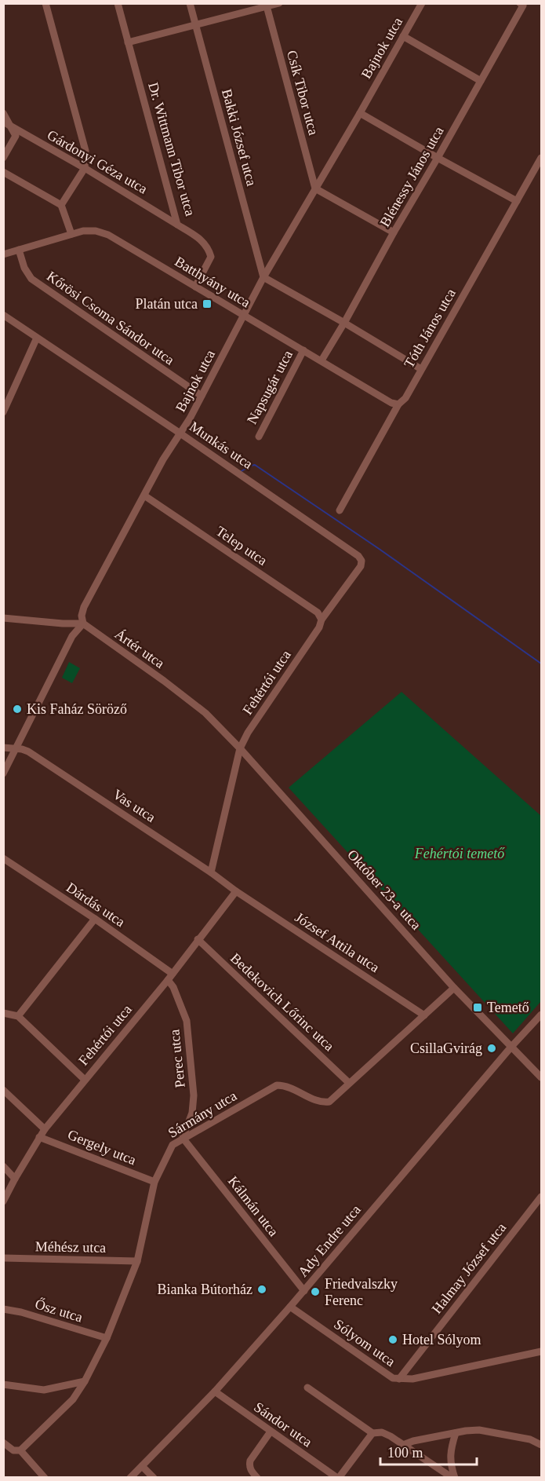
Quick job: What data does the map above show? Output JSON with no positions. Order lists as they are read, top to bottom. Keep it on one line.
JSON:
{"streets":{"street":["Bajnok utca","Csík Tibor utca","Bakki József utca","Dr. Wittmann Tibor utca","Gárdonyi Géza utca","Blénessy János utca","Batthyány utca","Kőrösi Csoma Sándor utca","Tóth János utca","Napsugár utca","Munkás utca","Telep utca","Ártér utca","Fehértói utca","Vas utca","Október 23-a utca","Dárdás utca","József Attila utca","Bedekovich Lőrinc utca","Perec utca","Sármány utca","Gergely utca","Kálmán utca","Ady Endre utca","Méhész utca","Halmay József utca","Ősz utca","Sólyom utca","Sándor utca"]},"crossings":[["Bajnok utca","Csík Tibor utca"],["Bajnok utca","Bakki József utca"],["Bajnok utca","Batthyány utca"],["Bajnok utca","Kőrösi Csoma Sándor utca"],["Bajnok utca","Munkás utca"],["Bajnok utca","Telep utca"],["Bajnok utca","Ártér utca"],["Bajnok utca","Vas utca"],["Dr. Wittmann Tibor utca","Gárdonyi Géza utca"],["Dr. Wittmann Tibor utca","Batthyány utca"],["Blénessy János utca","Batthyány utca"],["Batthyány utca","Kőrösi Csoma Sándor utca"],["Batthyány utca","Tóth János utca"],["Batthyány utca","Napsugár utca"],["Munkás utca","Telep utca"],["Munkás utca","Fehértói utca"],["Telep utca","Fehértói utca"],["Ártér utca","Fehértói utca"],["Ártér utca","Október 23-a utca"],["Fehértói utca","Vas utca"],["Fehértói utca","Október 23-a utca"],["Fehértói utca","Dárdás utca"],["Fehértói utca","József Attila utca"],["Fehértói utca","Bedekovich Lőrinc utca"],["Fehértói utca","Perec utca"],["Fehértói utca","Gergely utca"],["Vas utca","József Attila utca"],["Október 23-a utca","Sármány utca"],["Október 23-a utca","Ady Endre utca"],["Dárdás utca","Perec utca"],["József Attila utca","Sármány utca"],["Bedekovich Lőrinc utca","Sármány utca"],["Perec utca","Sármány utca"],["Perec utca","Kálmán utca"],["Sármány utca","Gergely utca"],["Sármány utca","Kálmán utca"],["Sármány utca","Méhész utca"],["Sármány utca","Ősz utca"],["Kálmán utca","Ady Endre utca"],["Ady Endre utca","Sólyom utca"],["Ady Endre utca","Sándor utca"],["Halmay József utca","Sólyom utca"]],"parks":["Fehértói temető"],"places":{"transit":["Platán utca","Temető"],"other":["Kis Faház Söröző","CsillaGvirág","Bianka Bútorház","Friedvalszky Ferenc","Hotel Sólyom"]},"scale_bar":"100 m"}
